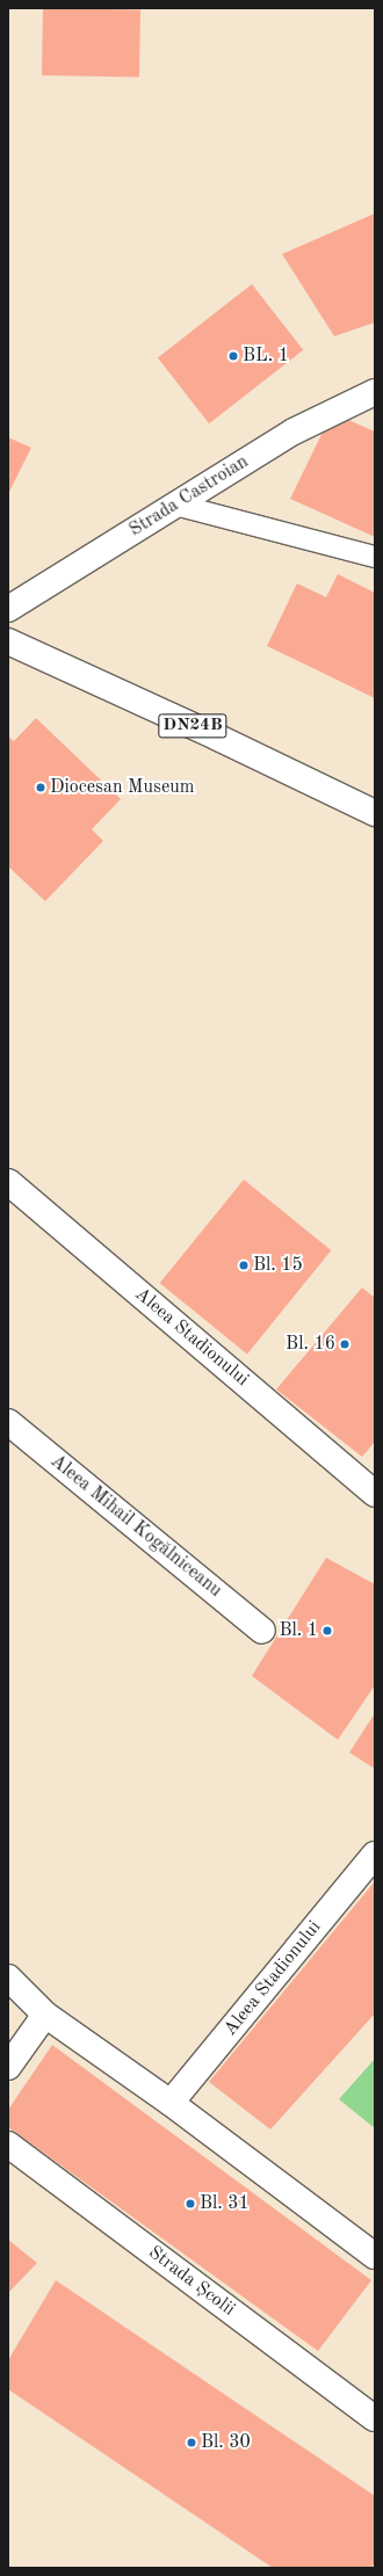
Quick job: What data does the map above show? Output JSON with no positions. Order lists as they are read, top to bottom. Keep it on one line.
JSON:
{"streets":{"main road":["Strada Castroian","DN24B","Aleea Stadionului","Aleea Mihail Kogălniceanu","Strada Școlii"]},"places":["BL. 1","Diocesan Museum","Bl. 15","Bl. 16","Bl. 1","Bl. 31","Bl. 30"]}
